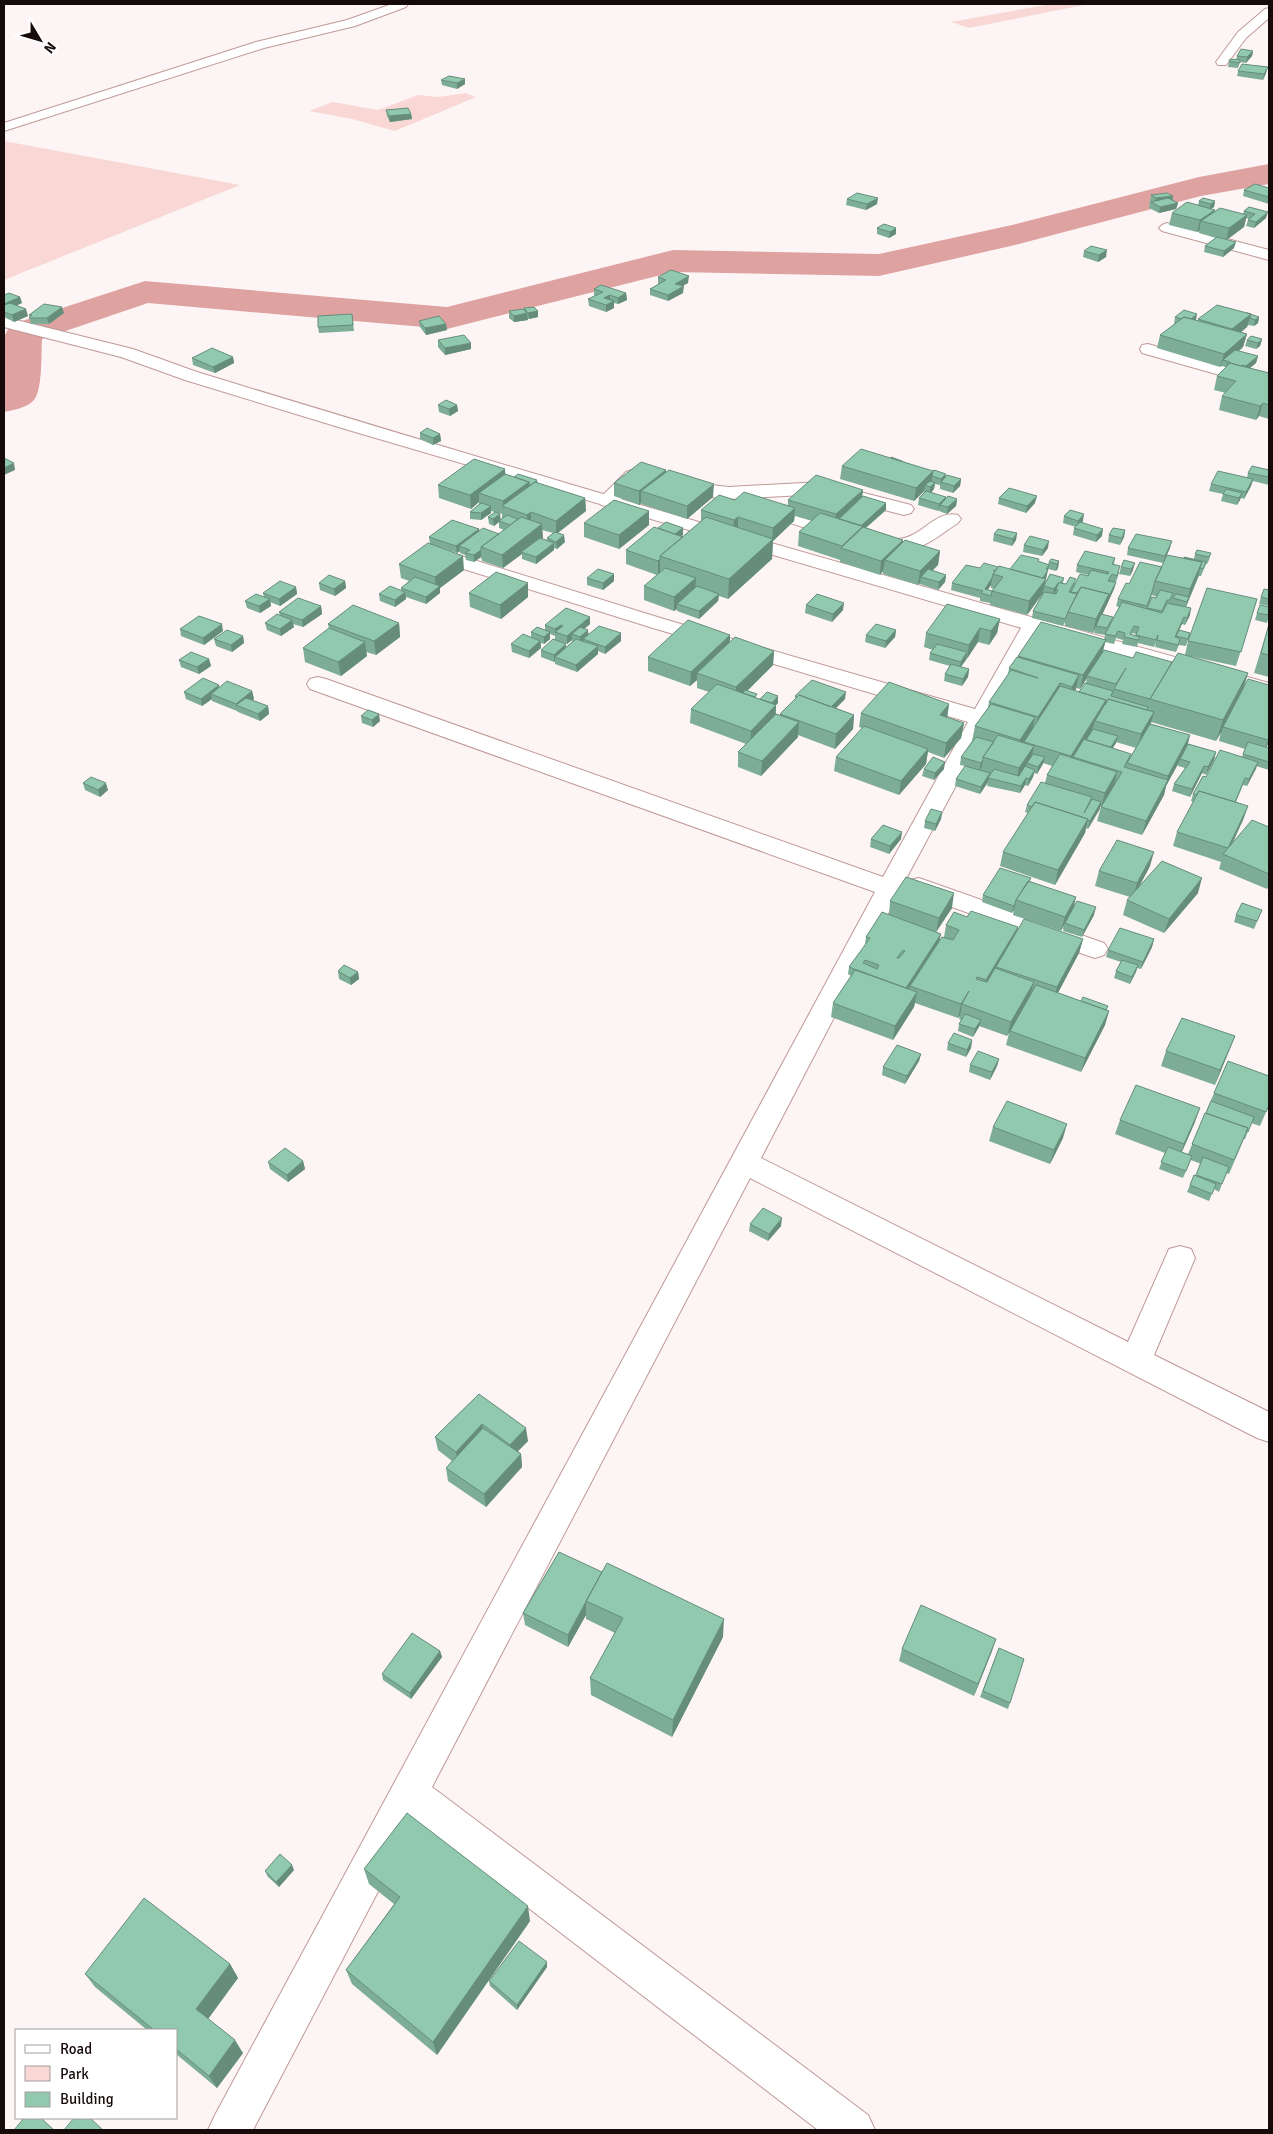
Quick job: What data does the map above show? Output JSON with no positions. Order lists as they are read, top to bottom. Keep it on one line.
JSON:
{"legend":["Road","Park","Building"],"north":"bottom right"}
